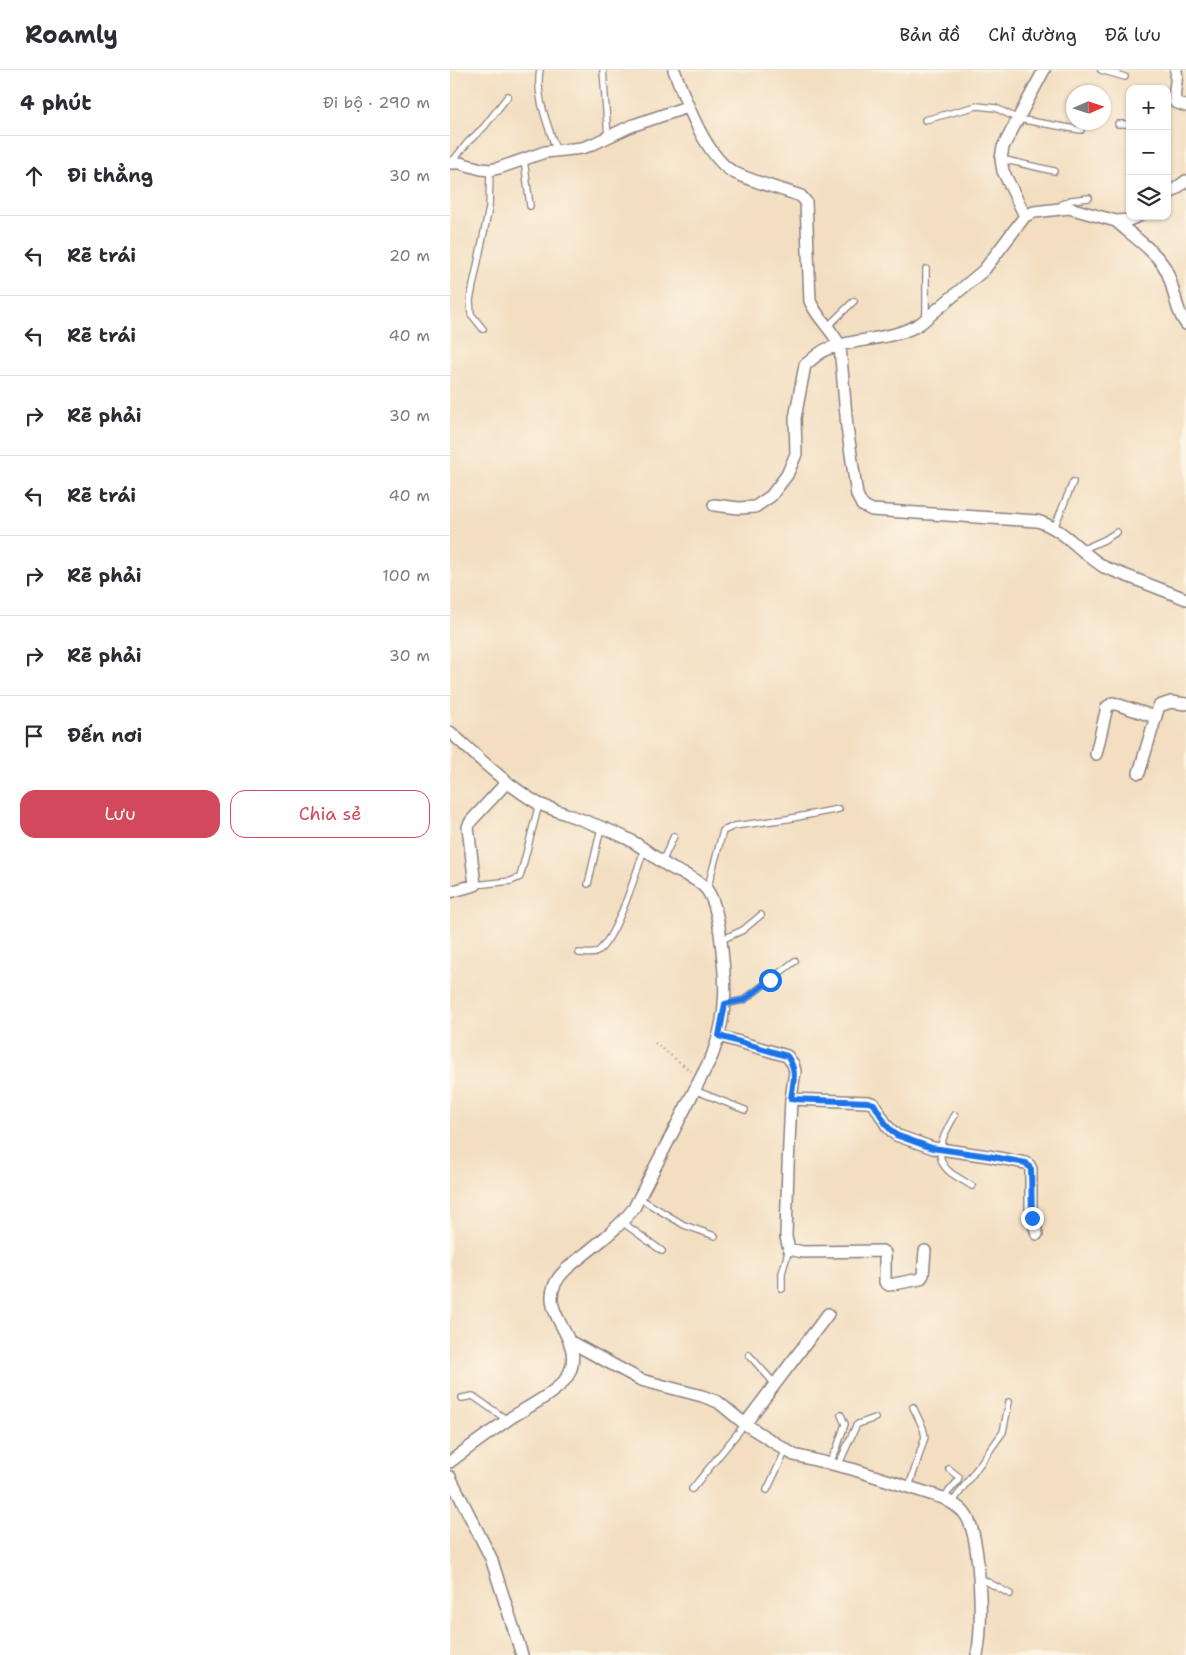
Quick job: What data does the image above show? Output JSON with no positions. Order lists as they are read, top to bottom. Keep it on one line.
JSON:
{"north":"right","page":{"header":"Roamly","nav":["Bản đồ","Chỉ đường","Đã lưu"],"heading":["4 phút","Đi bộ · 290 m"],"map_buttons":["+","−"],"list":[["Đi thẳng","30 m"],["Rẽ trái","20 m"],["Rẽ trái","40 m"],["Rẽ phải","30 m"],["Rẽ trái","40 m"],["Rẽ phải","100 m"],["Rẽ phải","30 m"],"Đến nơi"],"buttons":["Lưu","Chia sẻ"]}}
